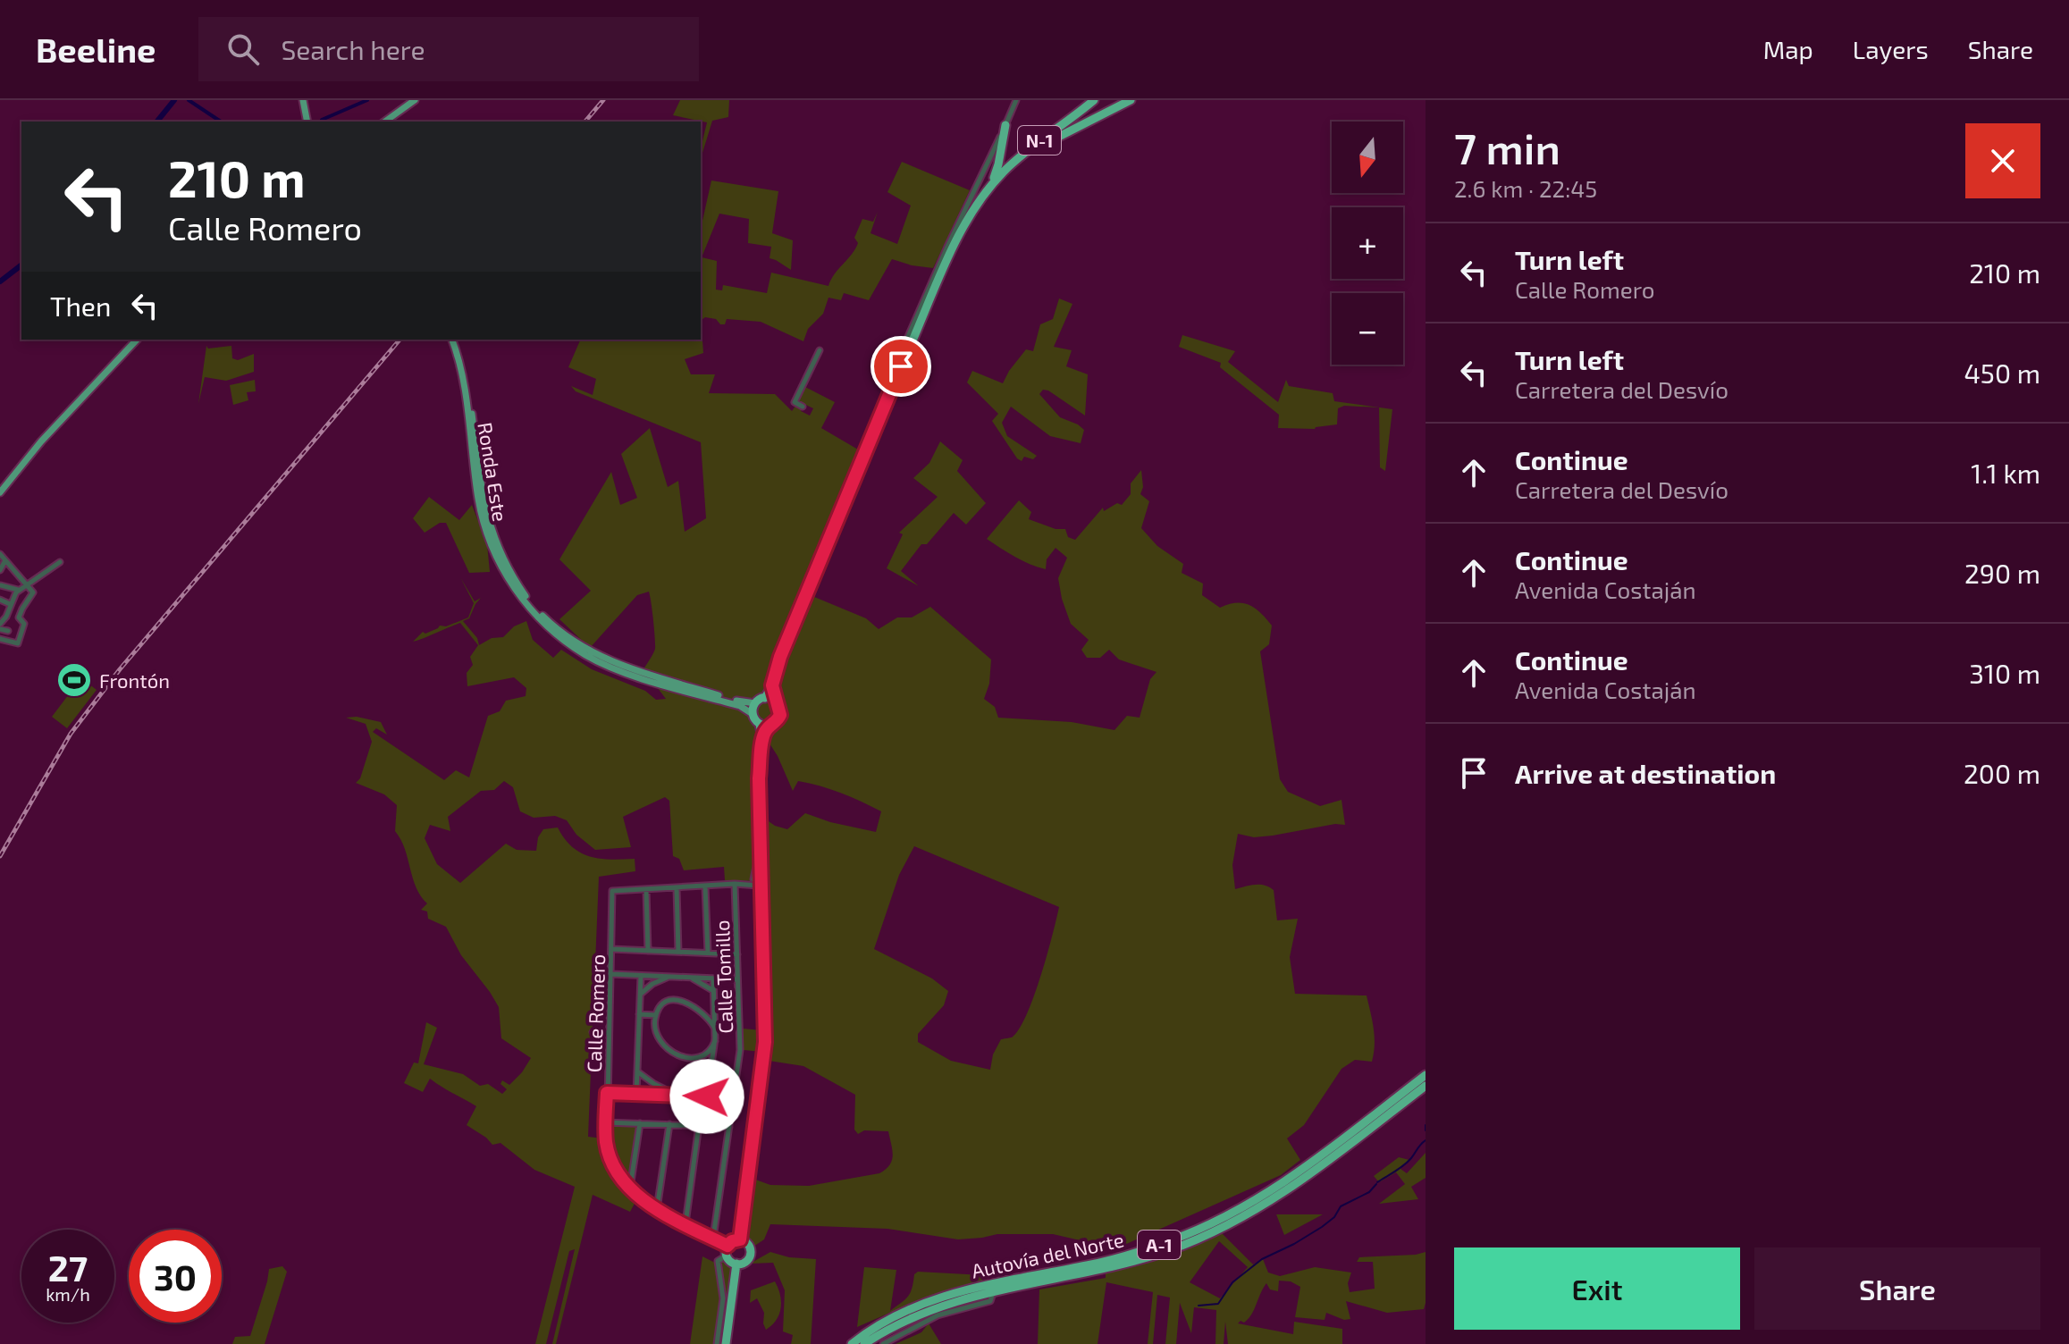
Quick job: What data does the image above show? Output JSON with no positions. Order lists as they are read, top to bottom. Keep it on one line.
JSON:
{"streets":{"highway":["N-1","A-1","Autovía del Norte"],"main road":["Ronda Este"],"street":["Calle Tomillo","Calle Romero"]},"crossings":[["Calle Tomillo","Calle Romero"]],"places":{"sports":["Frontón"]},"north":"bottom","page":{"header":"Beeline","search":"Search here","nav":["Map","Layers","Share"],"heading":["7 min","2.6 km · 22:45"],"map_buttons":["+","−"],"turn":["210 m","Calle Romero"],"list":[{"name":"Turn left","note":"Calle Romero","value":"210 m"},{"name":"Turn left","note":"Carretera del Desvío","value":"450 m"},{"name":"Continue","note":"Carretera del Desvío","value":"1.1 km"},{"name":"Continue","note":"Avenida Costaján","value":"290 m"},{"name":"Continue","note":"Avenida Costaján","value":"310 m"},{"name":"Arrive at destination","value":"200 m"}],"then":"Then","speed":"27 km/h","limit":"30","buttons":["Exit","Share"]}}
